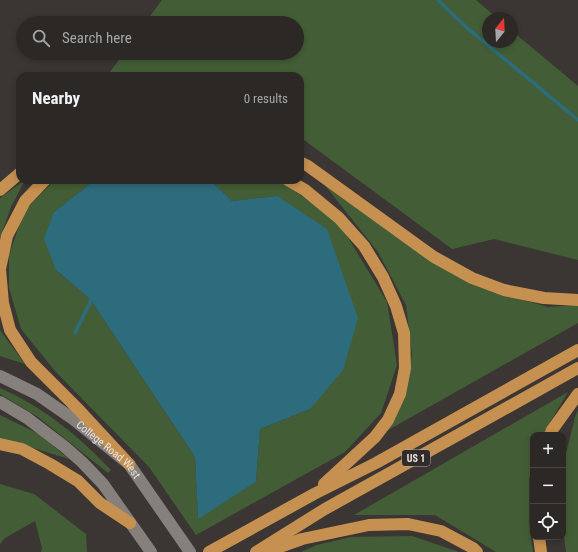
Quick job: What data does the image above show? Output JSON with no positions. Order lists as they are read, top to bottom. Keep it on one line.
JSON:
{"streets":{"highway":["US 1"],"street":["College Road West"]},"north":"top","page":{"search":"Search here","heading":["Nearby","0 results"],"map_buttons":["+","−"]}}
